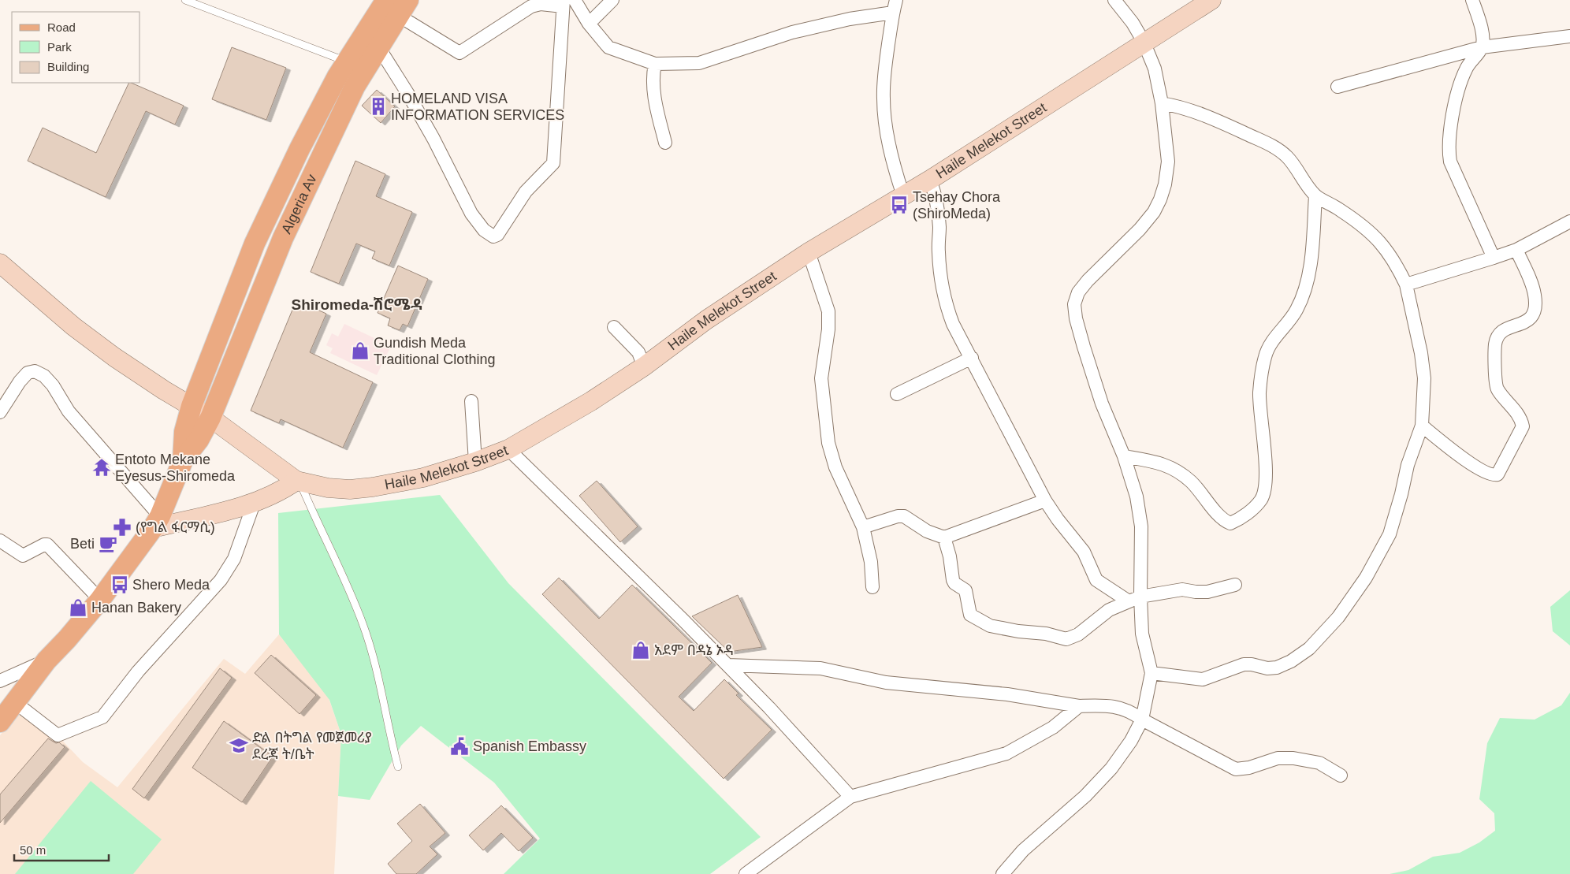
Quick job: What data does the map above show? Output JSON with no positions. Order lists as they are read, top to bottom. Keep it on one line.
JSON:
{"streets":{"main road":["Haile Melekot Street","Algeria Av"]},"crossings":[["Haile Melekot Street","Algeria Av"]],"districts":["Shiromeda-ሽሮሜዳ"],"places":{"building":["HOMELAND VISA INFORMATION SERVICES"],"bus stop":["Tsehay Chora (ShiroMeda)","Shero Meda"],"shop":["Gundish Meda Traditional Clothing","Hanan Bakery","አደም በዳኔ ኦዳ"],"temple":["Entoto Mekane Eyesus-Shiromeda"],"pharmacy":["(የግል ፋርማሲ)"],"cafe":["Beti"],"school or university":["ድል በትግል የመጀመሪያ ደረጃ ት/ቤት"],"public building":["Spanish Embassy"]},"legend":["Road","Park","Building"],"scale_bar":"50 m"}
